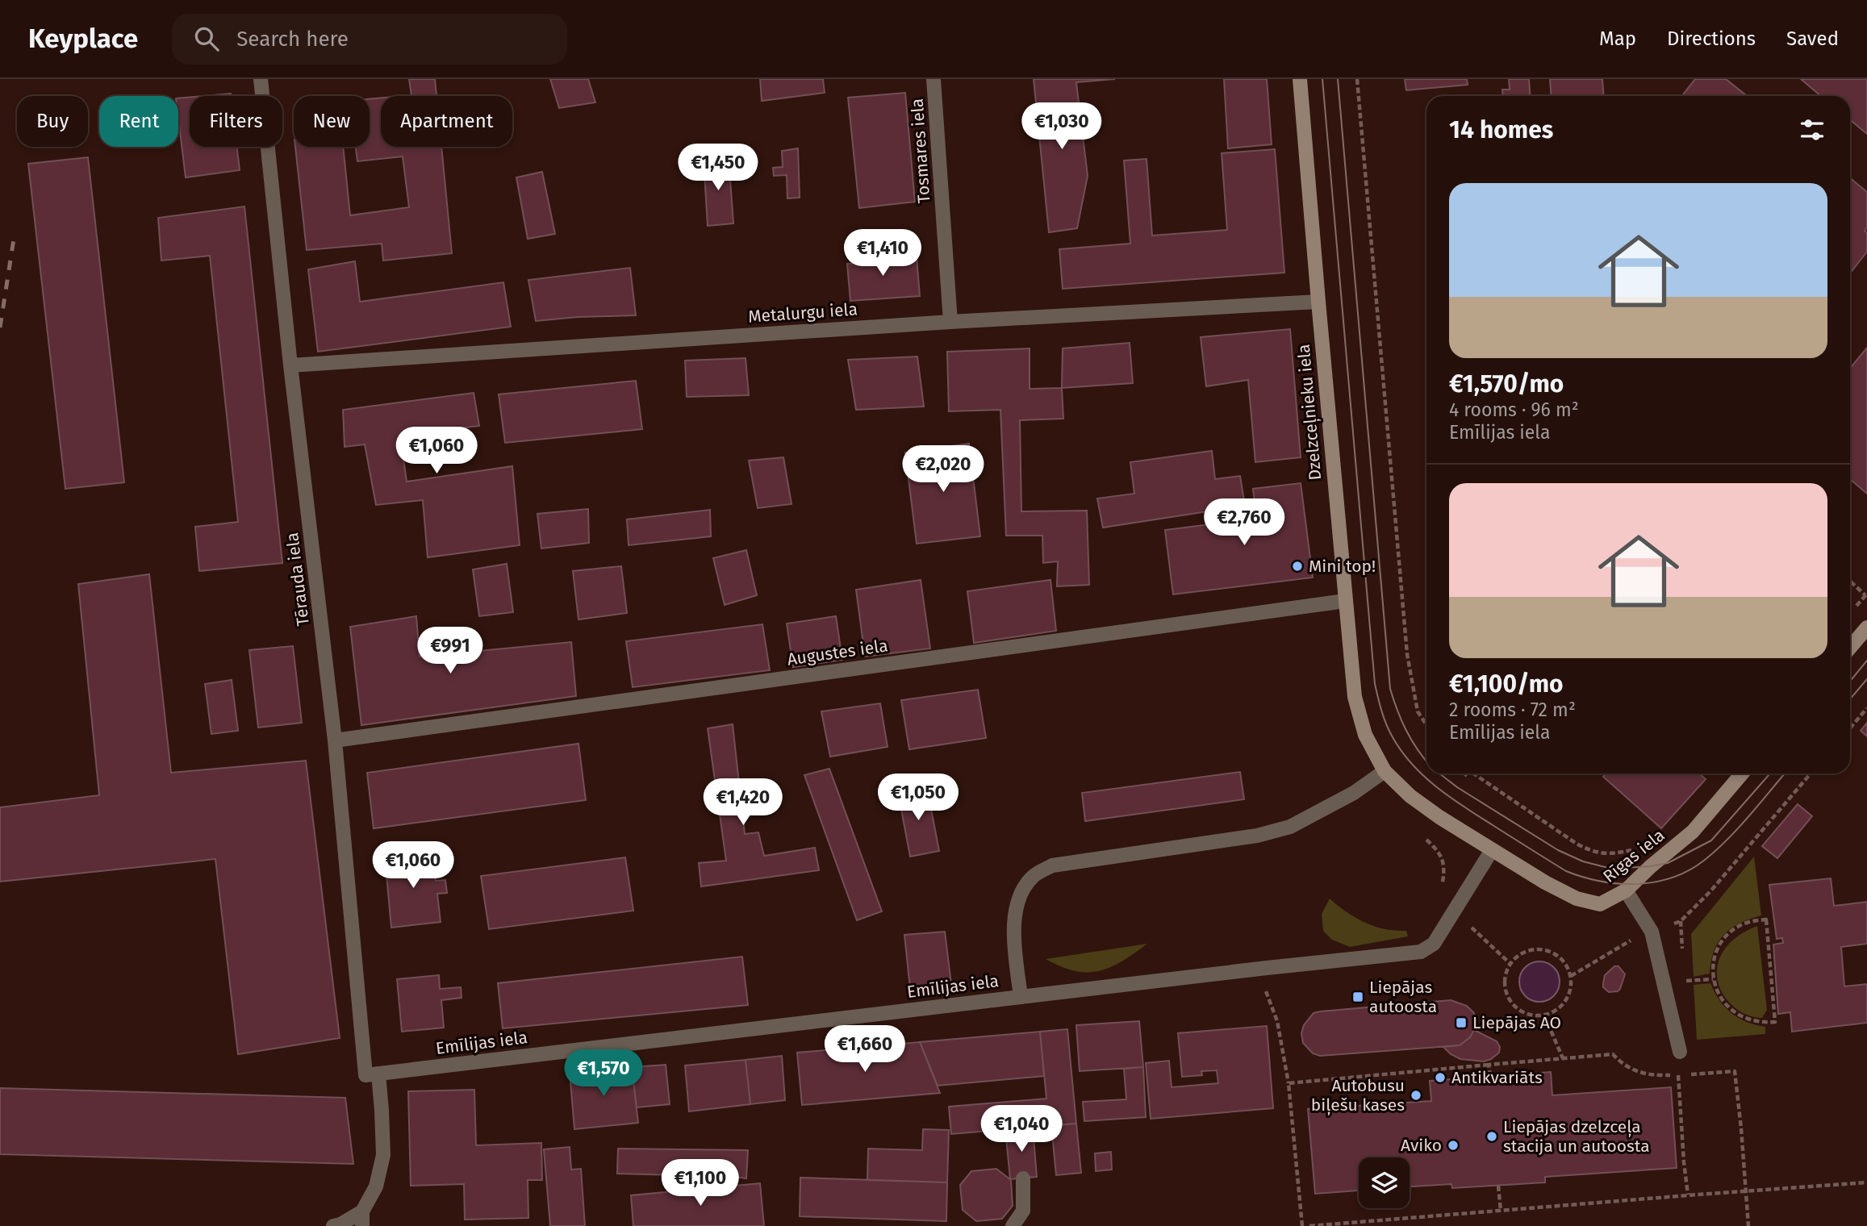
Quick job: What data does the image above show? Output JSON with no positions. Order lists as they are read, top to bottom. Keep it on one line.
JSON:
{"streets":{"street":["Tosmares iela","Metalurgu iela","Dzelzceļnieku iela","Tērauda iela","Augustes iela","Rīgas iela","Emīlijas iela"]},"crossings":[["Tosmares iela","Metalurgu iela"],["Metalurgu iela","Dzelzceļnieku iela"],["Metalurgu iela","Tērauda iela"],["Dzelzceļnieku iela","Augustes iela"],["Dzelzceļnieku iela","Rīgas iela"],["Dzelzceļnieku iela","Emīlijas iela"],["Tērauda iela","Augustes iela"],["Tērauda iela","Emīlijas iela"],["Rīgas iela","Emīlijas iela"]],"places":{"other":["Mini top!","Antikvariāts","Autobusu biļešu kases","Liepājas dzelzceļa stacija un autoosta","Aviko"],"transit":["Liepājas autoosta","Liepājas AO"]},"page":{"header":"Keyplace","search":"Search here","nav":["Map","Directions","Saved"],"chip":["Buy","Rent","Filters","New","Apartment"],"heading":"14 homes","price":["€1,030","€1,450","€1,410","€1,060","€2,020","€2,760","€991","€1,050","€1,420","€1,060","€1,660","€1,570","€1,040","€1,100"],"list":[{"name":"€1,570/mo","note":"4 rooms · 96 m² · Emīlijas iela"},{"name":"€1,100/mo","note":"2 rooms · 72 m² · Emīlijas iela"}]}}
